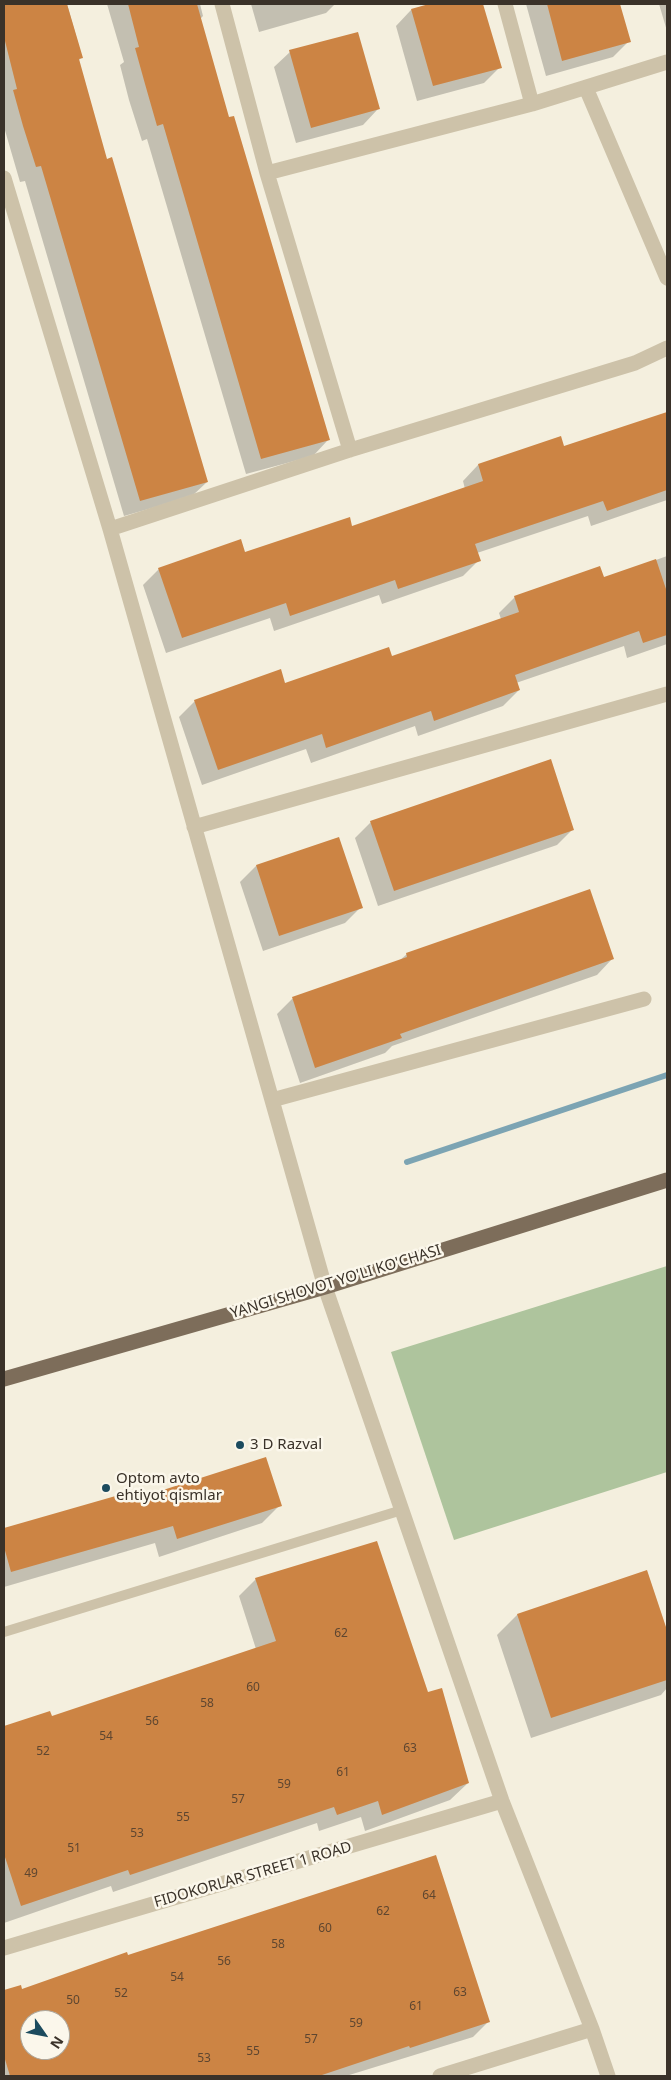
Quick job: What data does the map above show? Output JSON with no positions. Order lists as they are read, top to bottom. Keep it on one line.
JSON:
{"streets":{"main road":["YANGI SHOVOT YO'LI KO'CHASI"],"street":["FIDOKORLAR STREET 1 ROAD"]},"places":["3 D Razval","Optom avto ehtiyot qismlar"],"house_numbers":["62","60","58","56","54","63","52","61","59","57","55","53","51","49","64","62","60","58","56","54","63","52","50","61","59","57","55","53"],"north":"bottom right"}
